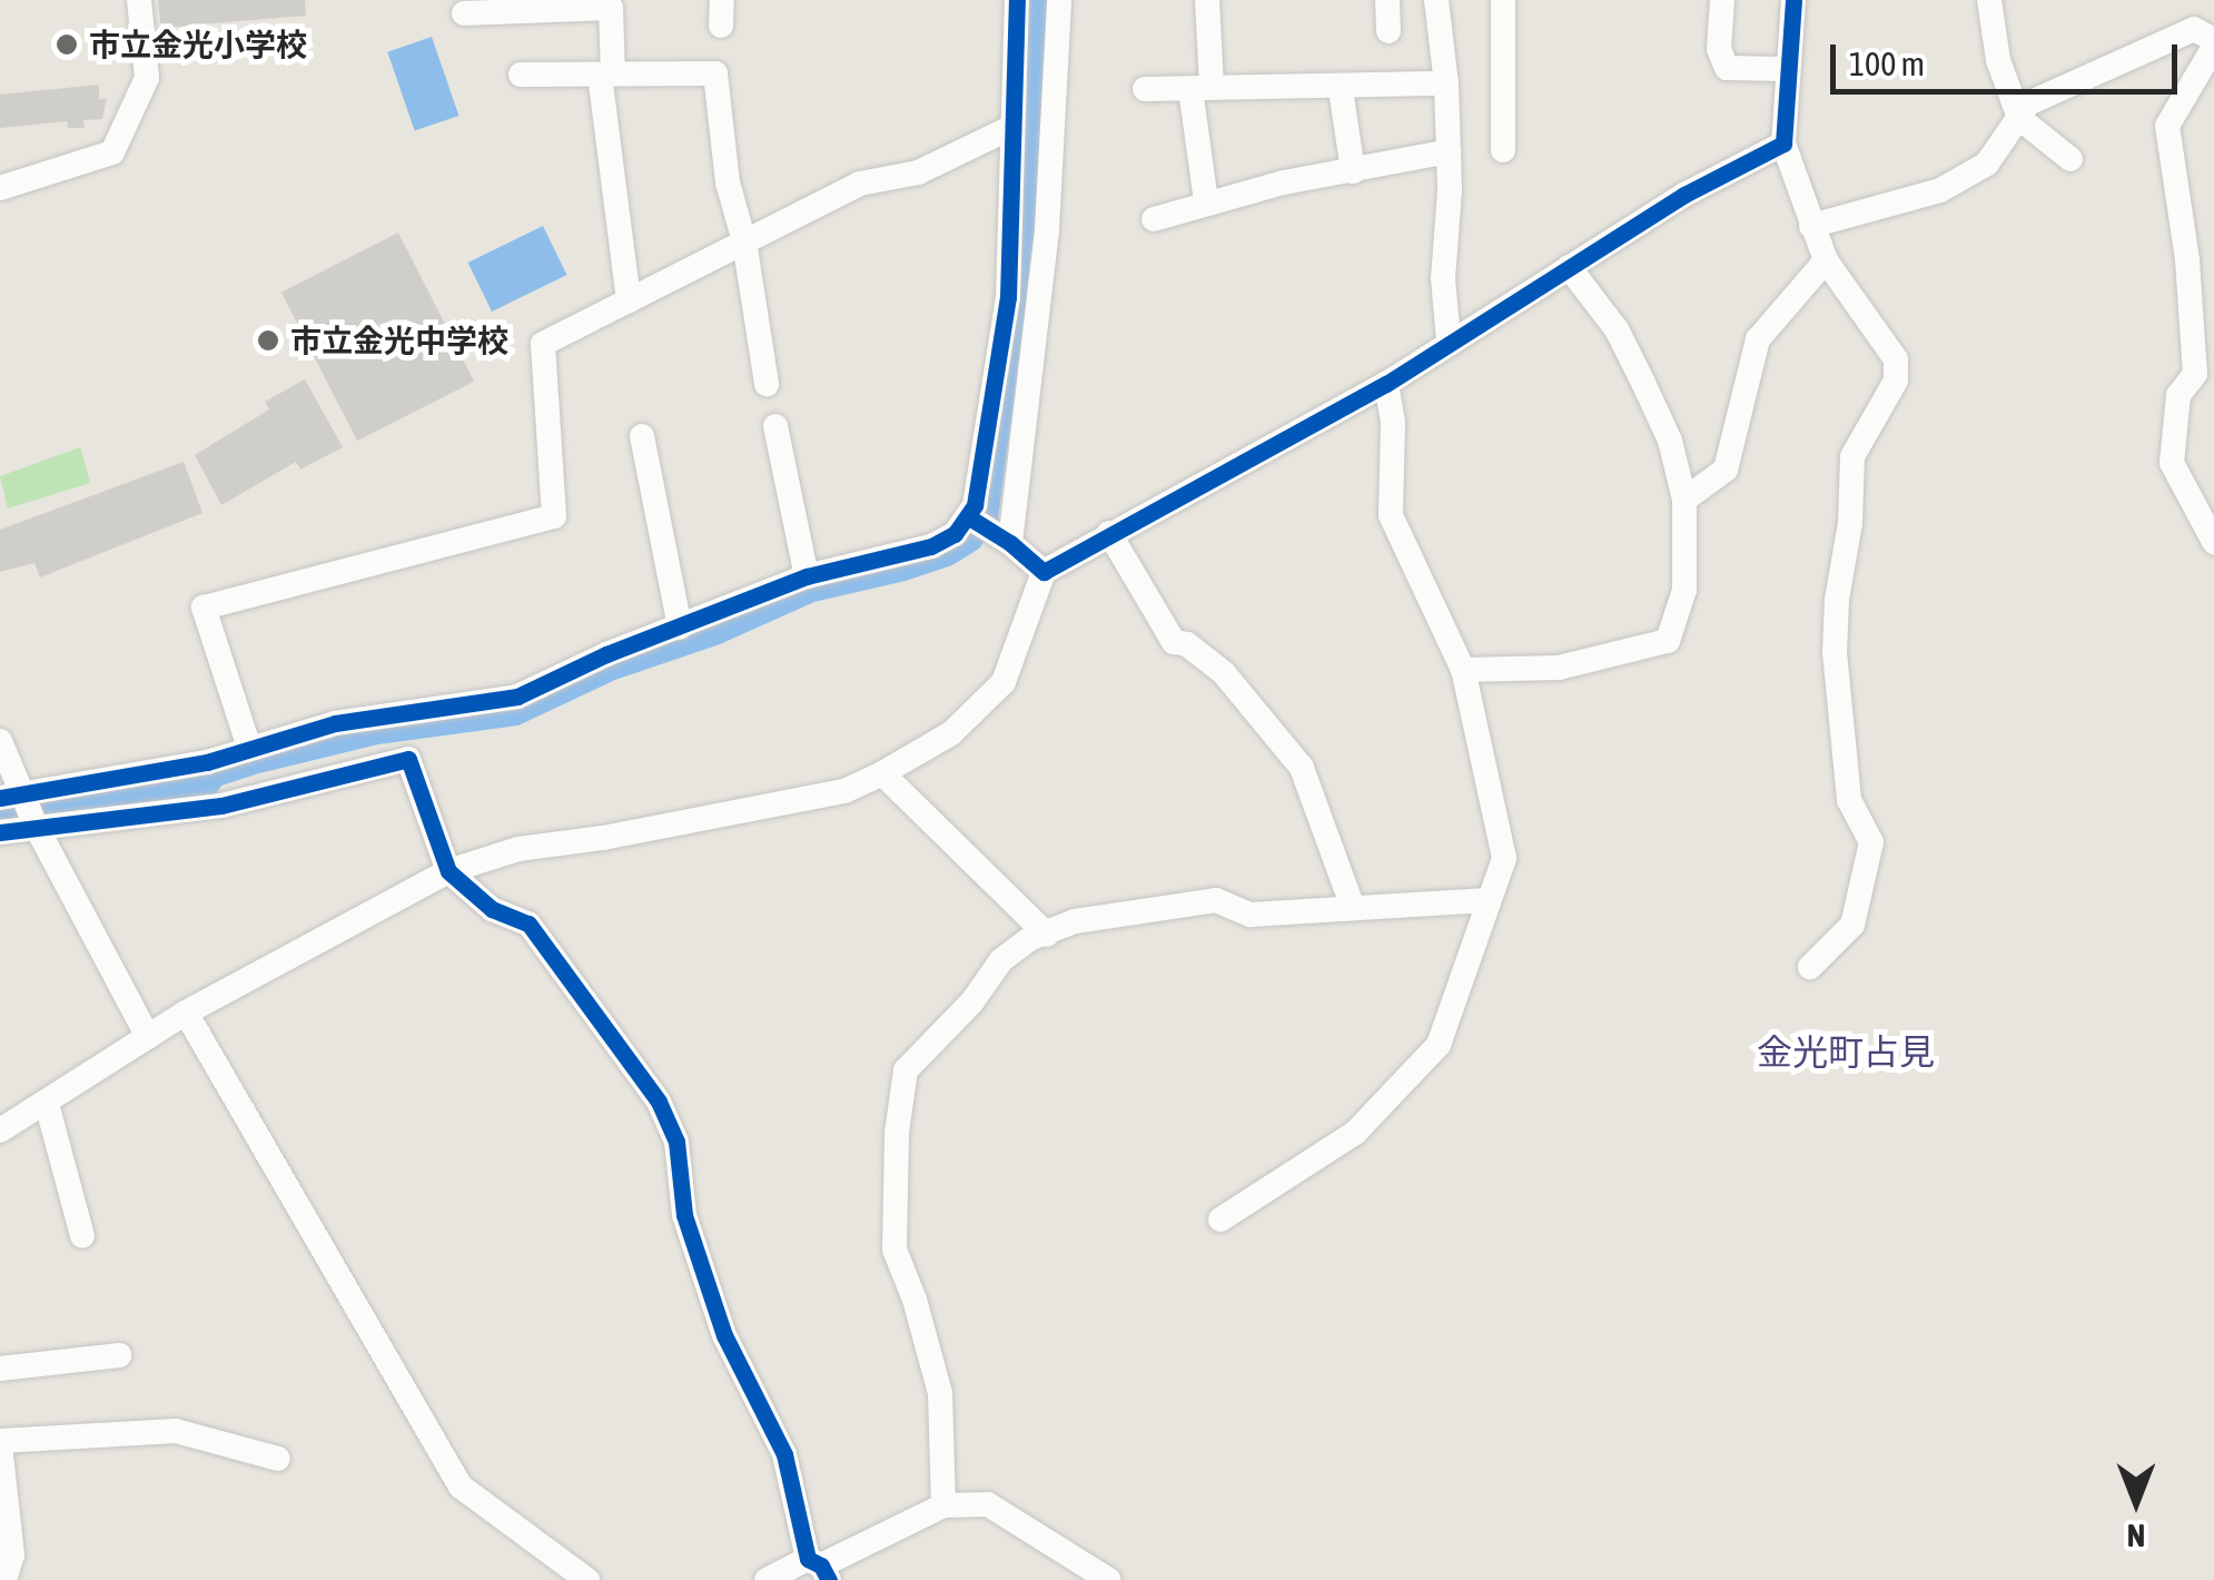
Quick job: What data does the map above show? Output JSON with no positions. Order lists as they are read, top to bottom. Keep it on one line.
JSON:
{"districts":["金光町占見"],"places":["市立金光小学校","市立金光中学校"],"scale_bar":"100 m","north":"bottom"}
